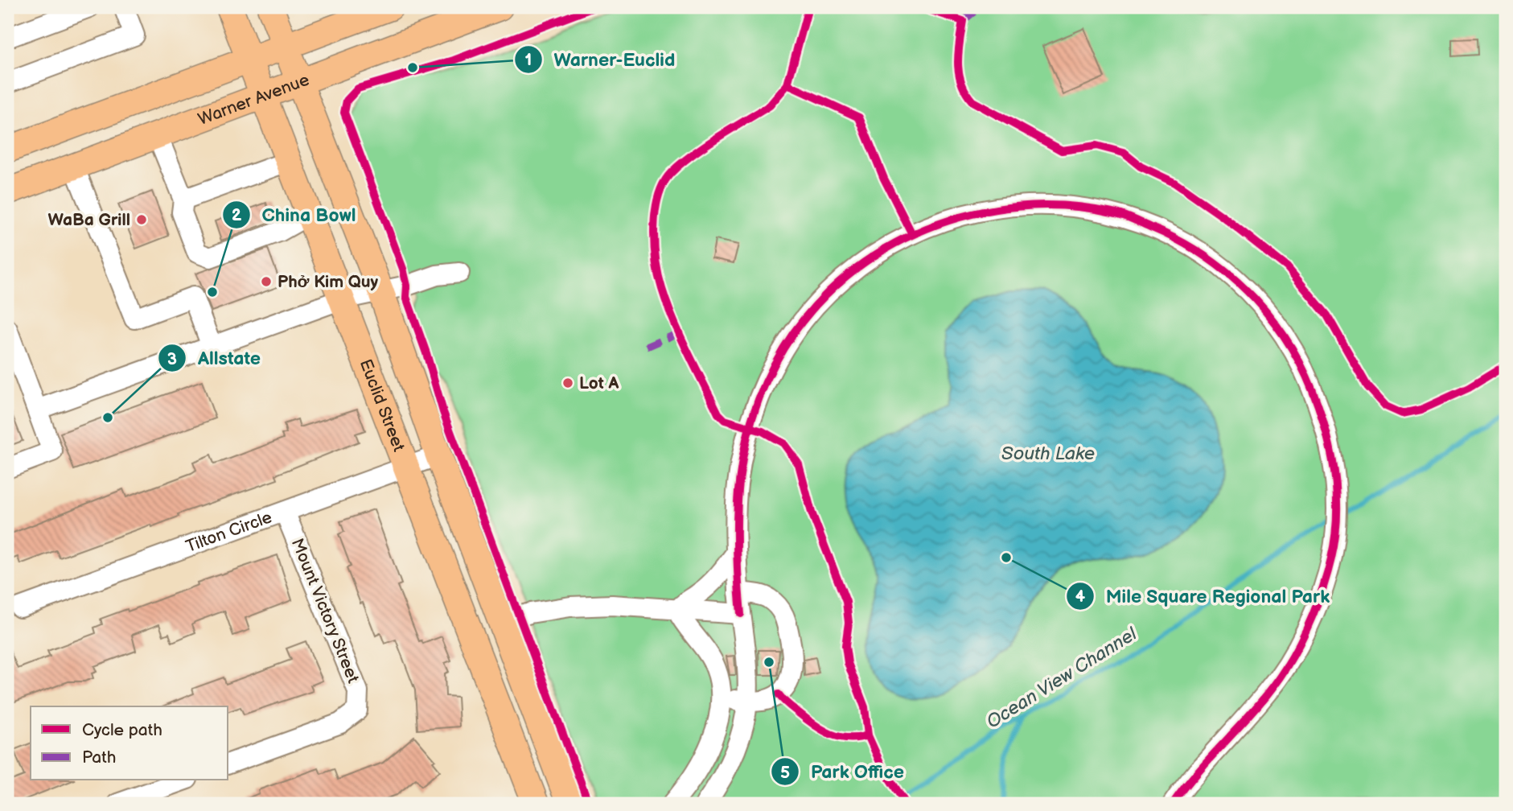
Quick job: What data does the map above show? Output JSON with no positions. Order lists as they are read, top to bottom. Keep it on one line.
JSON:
{"streets":{"main road":["Warner Avenue","Euclid Street"],"street":["Tilton Circle","Mount Victory Street"]},"crossings":[["Warner Avenue","Euclid Street"],["Euclid Street","Tilton Circle"],["Tilton Circle","Mount Victory Street"]],"water":["South Lake","Ocean View Channel"],"places":["Warner-Euclid","WaBa Grill","Phở Kim Quy","China Bowl","Lot A","Allstate","Mile Square Regional Park","Park Office"],"legend":["Cycle path","Path"]}
